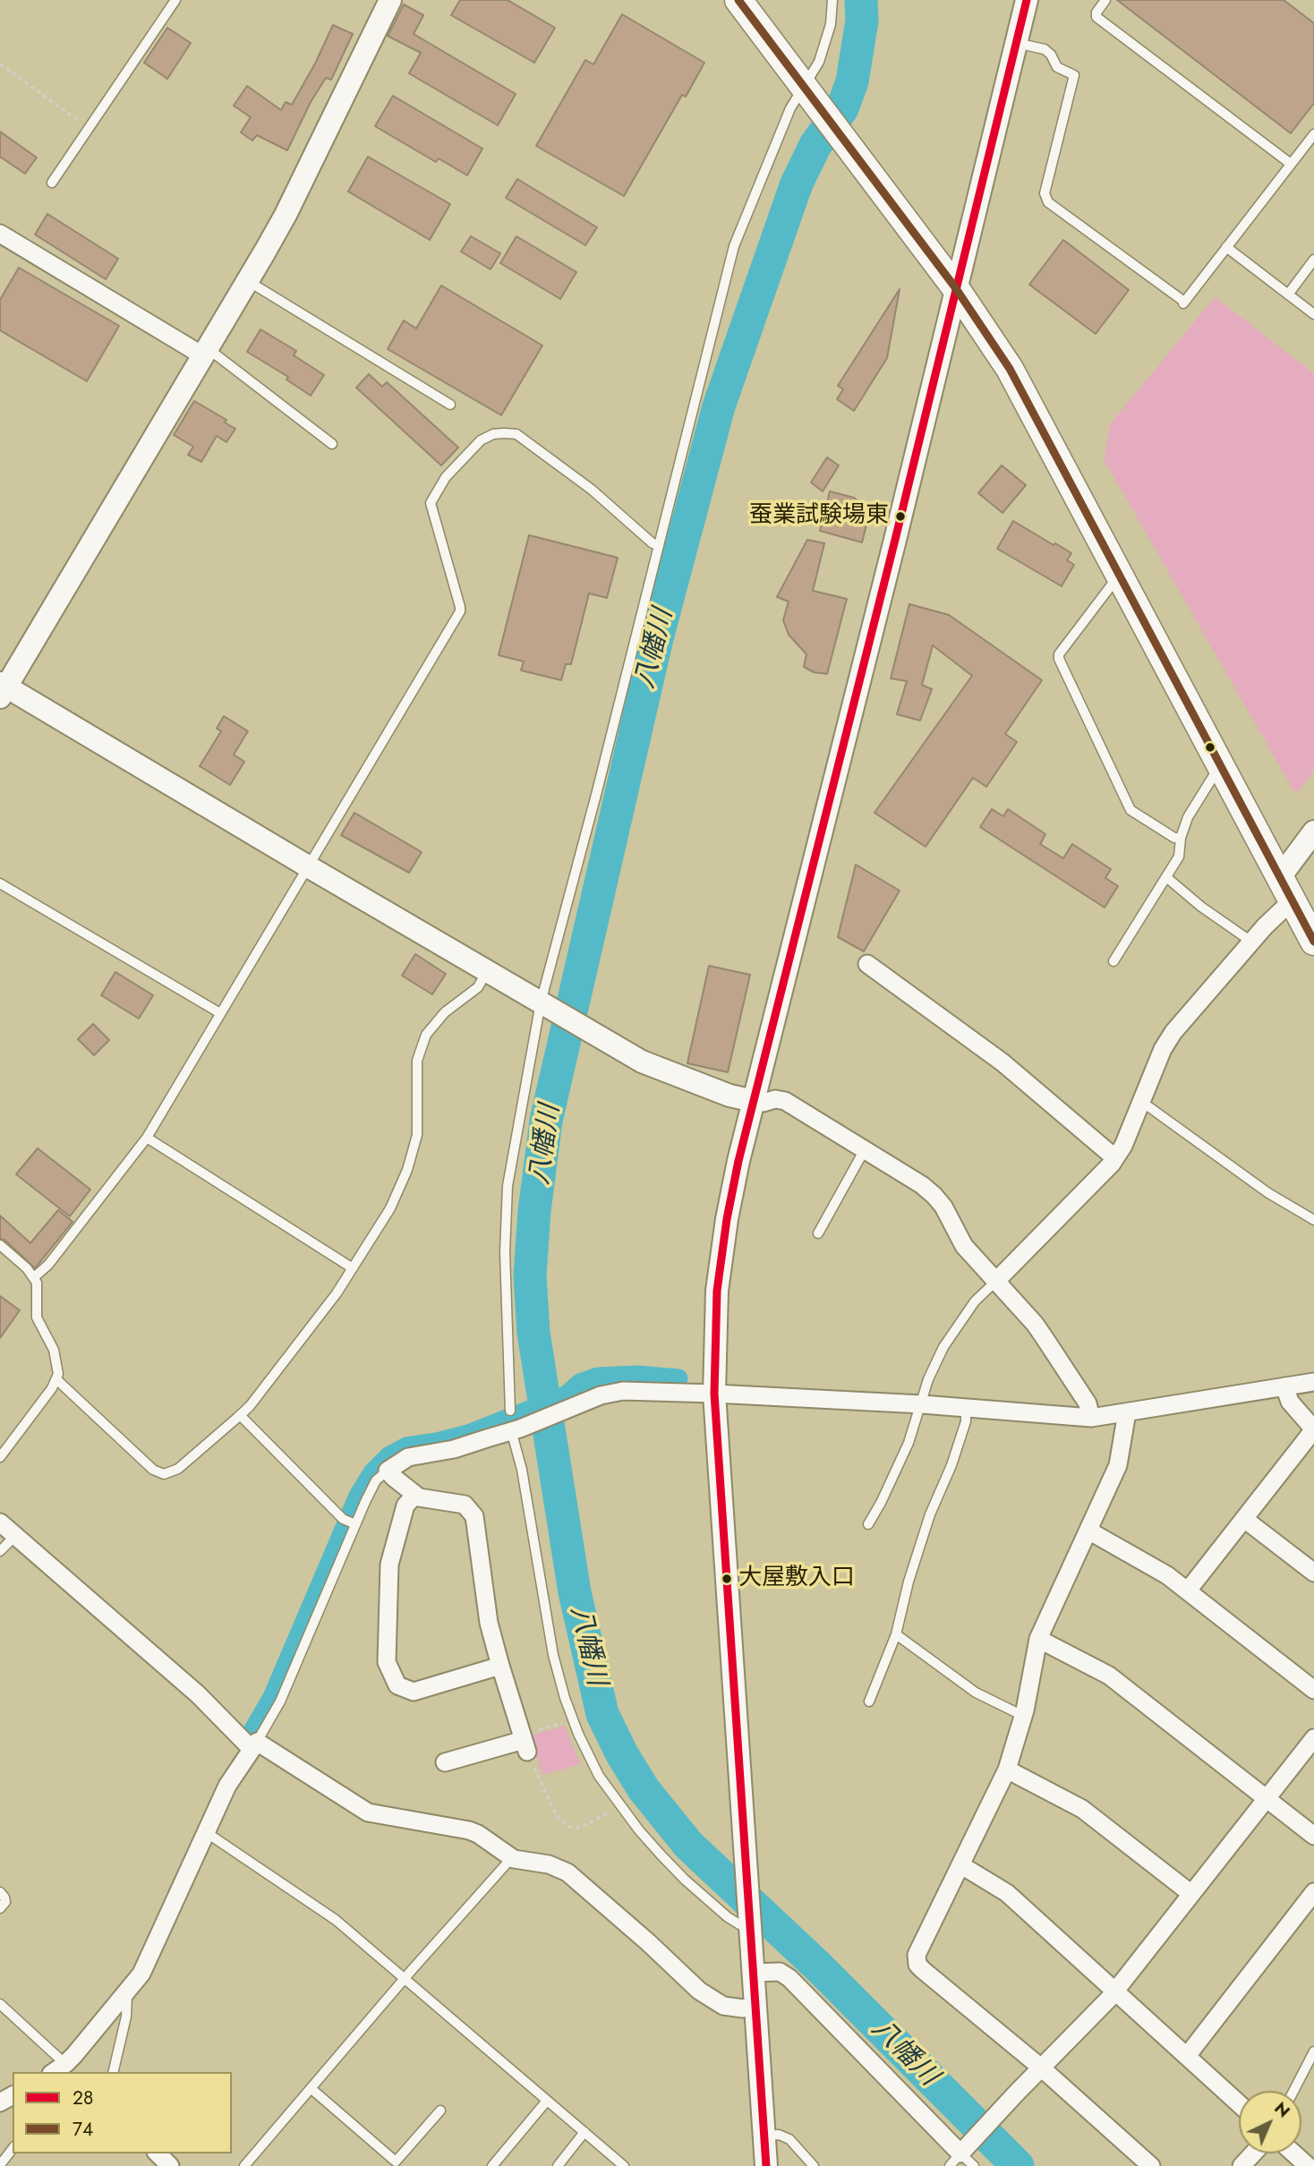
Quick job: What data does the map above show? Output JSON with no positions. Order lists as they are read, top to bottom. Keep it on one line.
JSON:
{"water":["八幡川"],"places":["蚕業試験場東","大屋敷入口"],"lines":["transit line 28","transit line 74"],"legend":["28","74"],"north":"top right"}
